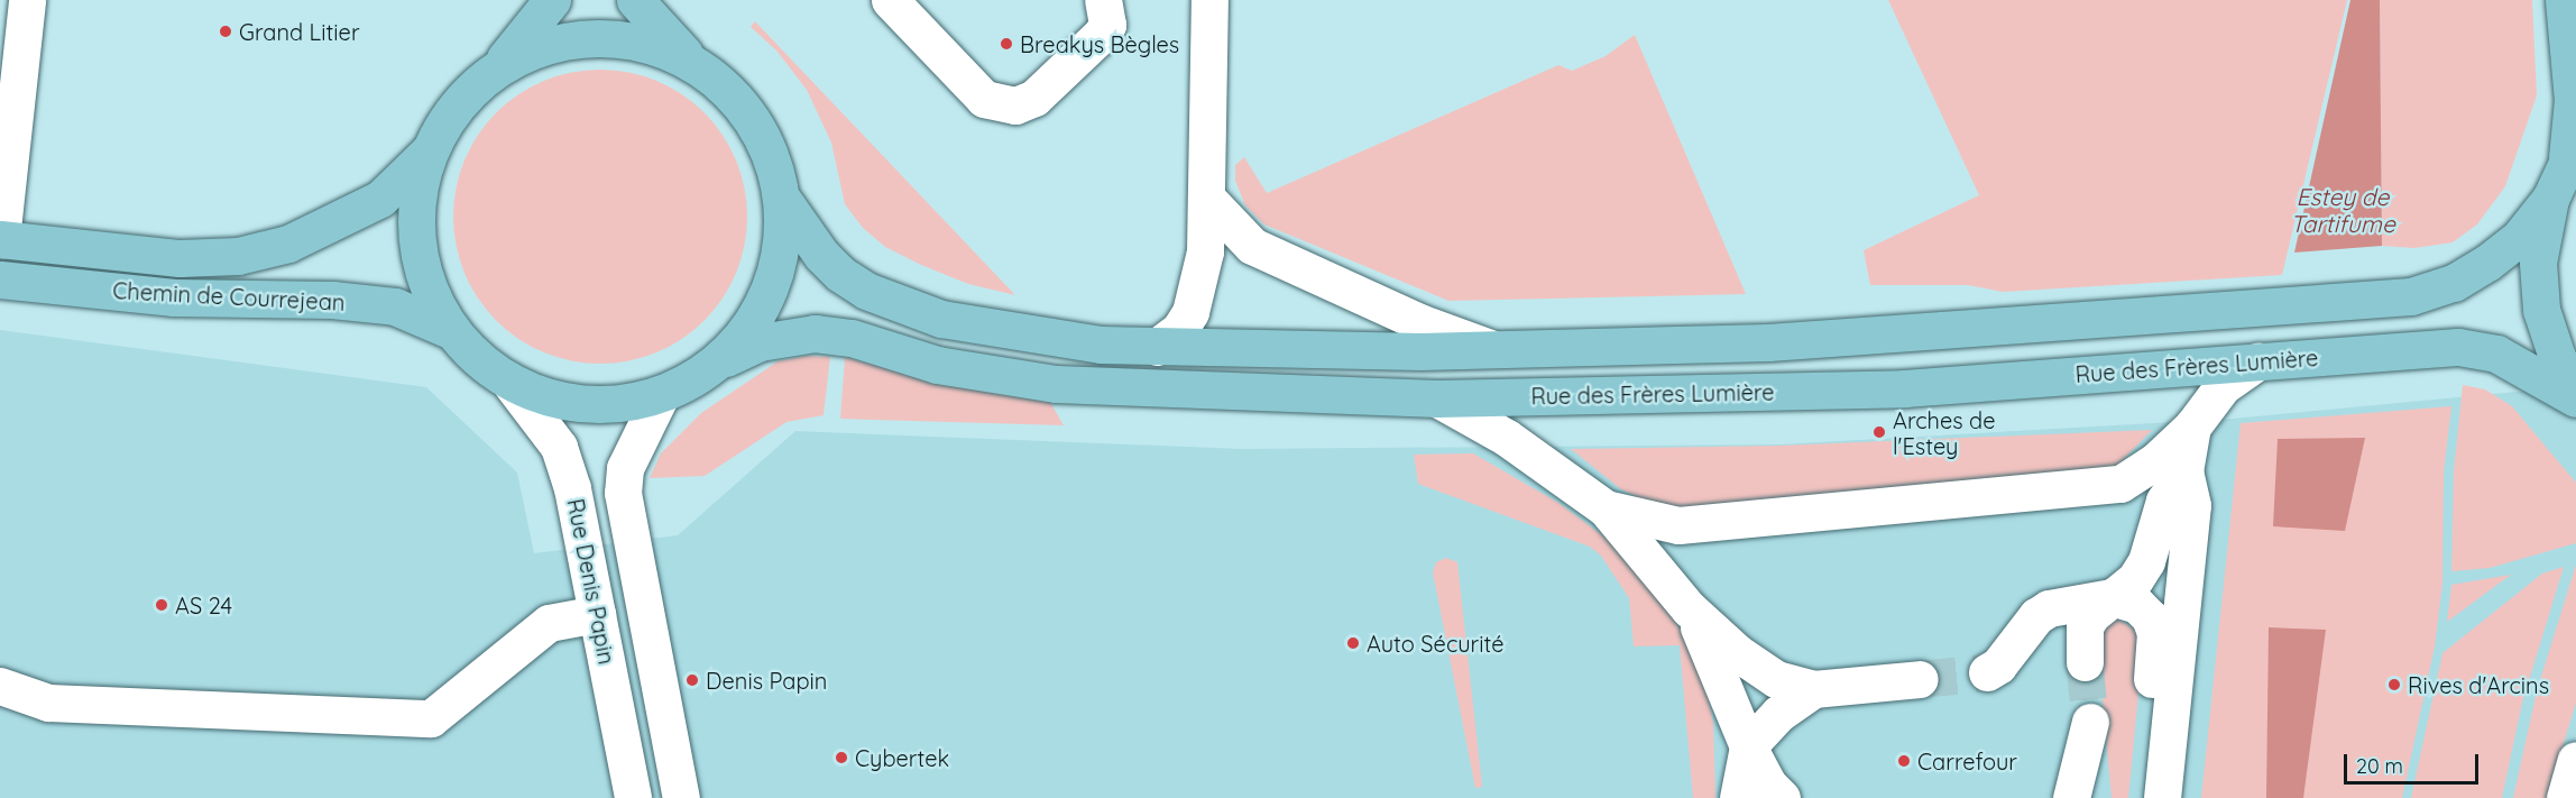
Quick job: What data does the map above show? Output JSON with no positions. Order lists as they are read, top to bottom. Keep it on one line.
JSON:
{"streets":{"main road":["Chemin de Courrejean","Rue des Frères Lumière"],"street":["Rue Denis Papin"]},"crossings":[["Chemin de Courrejean","Rue des Frères Lumière"],["Rue des Frères Lumière","Rue Denis Papin"]],"water":["Estey de Tartifume"],"places":["Grand Litier","Breakys Bègles","Arches de l'Estey","AS 24","Auto Sécurité","Denis Papin","Rives d'Arcins","Cybertek","Carrefour"],"scale_bar":"20 m"}
